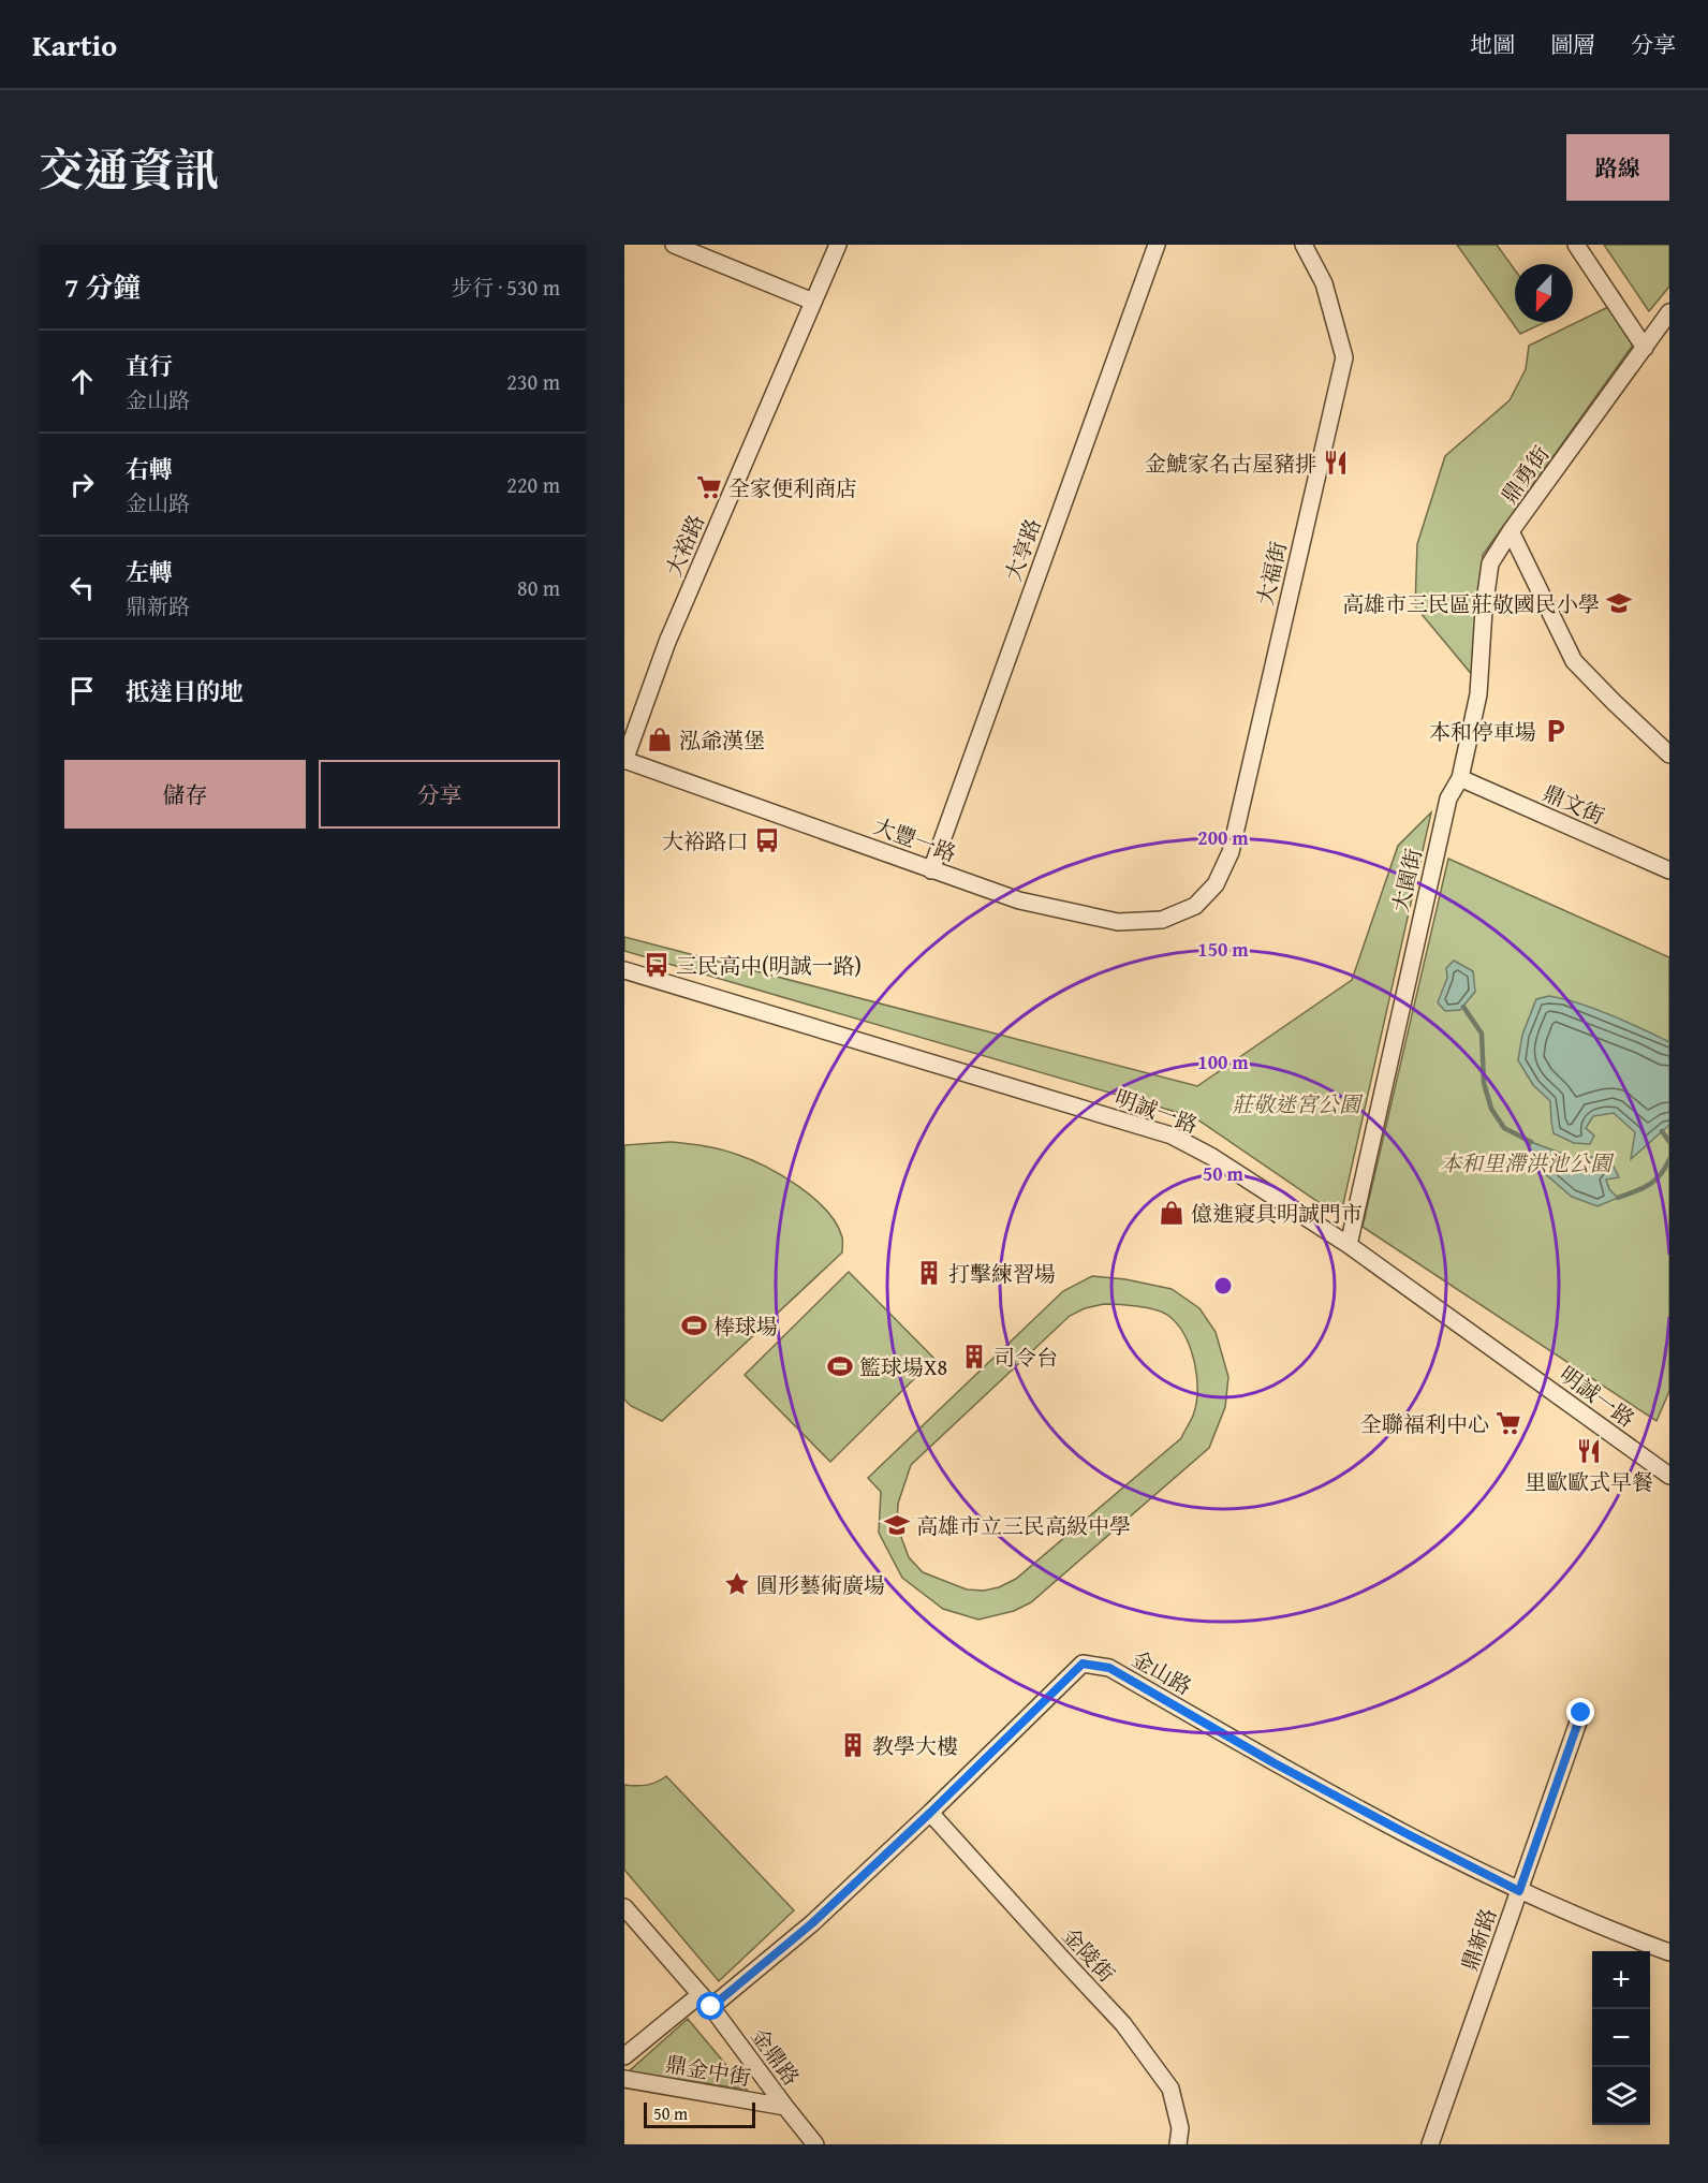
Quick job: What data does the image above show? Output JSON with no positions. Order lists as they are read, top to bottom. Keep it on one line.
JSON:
{"streets":{"street":["鼎勇街","大裕路","大享路","大福街","鼎文街","大豐一路","大園街","明誠一路","金山路","鼎新路","金陵街","金鼎路","鼎金中街"]},"crossings":[["鼎勇街","大園街"],["大裕路","大豐一路"],["大享路","大豐一路"],["大福街","大豐一路"],["鼎文街","大園街"],["大園街","明誠一路"],["金山路","鼎新路"],["金山路","金陵街"],["金山路","金鼎路"],["金鼎路","鼎金中街"]],"parks":["莊敬迷宮公園","本和里滯洪池公園"],"places":{"restaurant":["金鯱家名古屋豬排","里歐歐式早餐"],"supermarket":["全家便利商店","全聯福利中心"],"school or university":["高雄市三民區莊敬國民小學","高雄市立三民高級中學"],"parking":["本和停車場"],"shop":["泓爺漢堡","億進寢具明誠門市"],"bus stop":["大裕路口","三民高中(明誠一路)"],"building":["打擊練習場","司令台","教學大樓"],"sports":["棒球場","籃球場X8"],"place":["圓形藝術廣場"]},"scale_bar":"50 m","north":"bottom","page":{"header":"Kartio","nav":["地圖","圖層","分享"],"title":"交通資訊","buttons":["路線",["儲存","分享"]],"heading":["7 分鐘","步行 · 530 m"],"list":[["直行","金山路","230 m"],["右轉","金山路","220 m"],["左轉","鼎新路","80 m"],"抵達目的地"],"map_buttons":["+","−"],"scale":"50 m"},"rings":["200 m","150 m","100 m","50 m"]}
